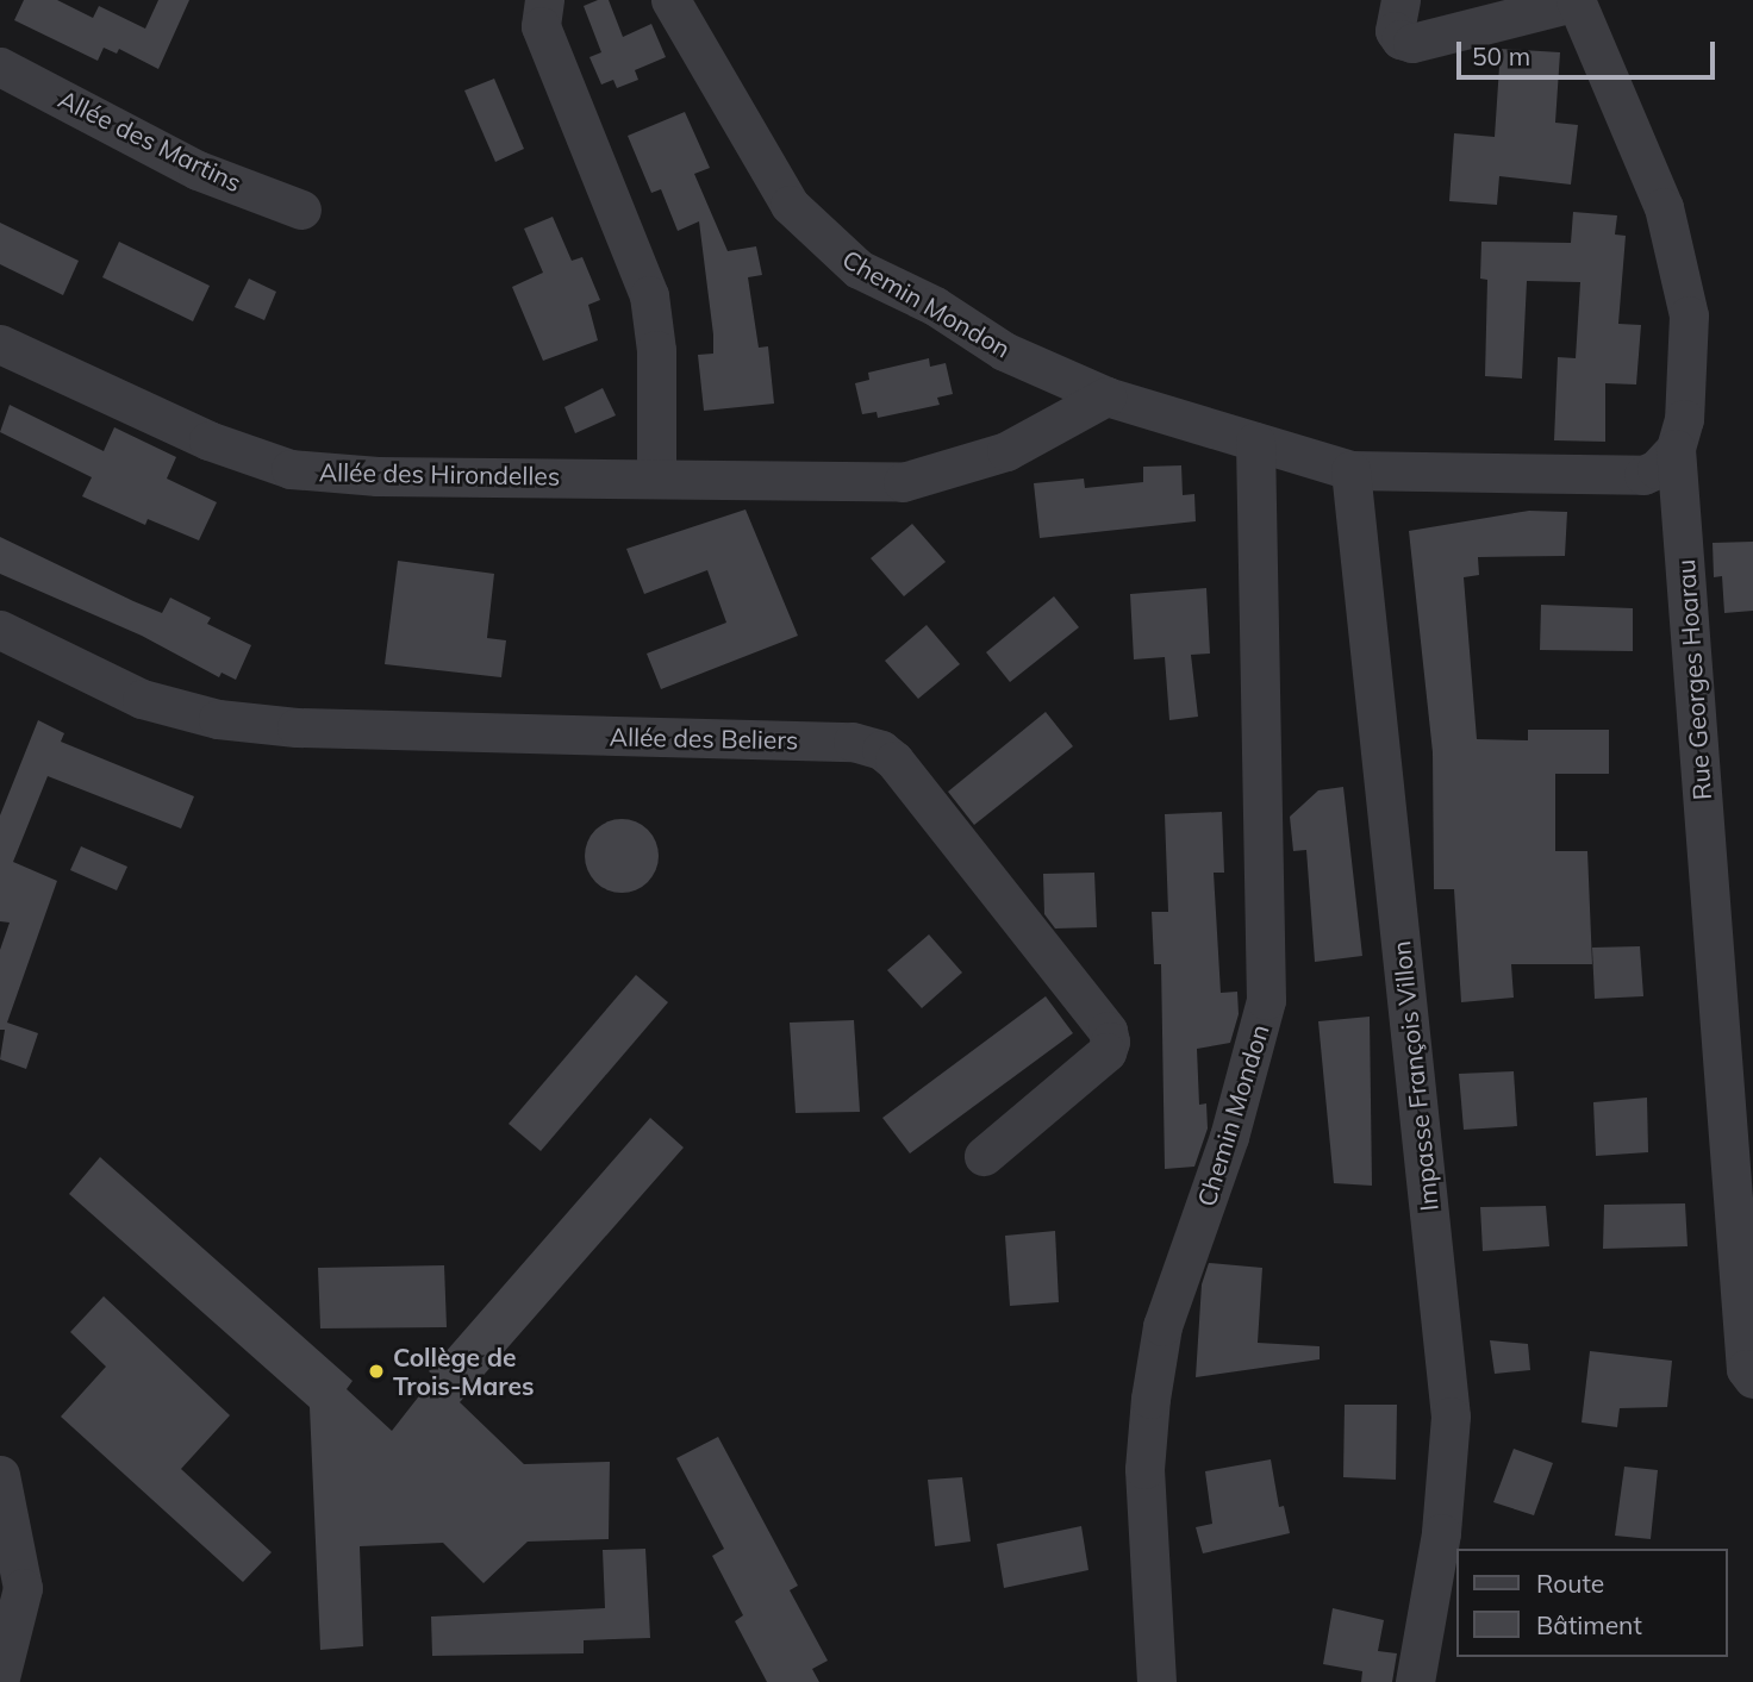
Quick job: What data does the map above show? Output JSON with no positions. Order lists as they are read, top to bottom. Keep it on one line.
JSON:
{"streets":{"street":["Allée des Martins","Chemin Mondon","Allée des Hirondelles","Rue Georges Hoarau","Allée des Beliers","Impasse François Villon"]},"crossings":[["Chemin Mondon","Allée des Hirondelles"],["Chemin Mondon","Rue Georges Hoarau"],["Chemin Mondon","Impasse François Villon"]],"places":["Collège de Trois-Mares"],"legend":["Route","Bâtiment"],"scale_bar":"50 m"}
